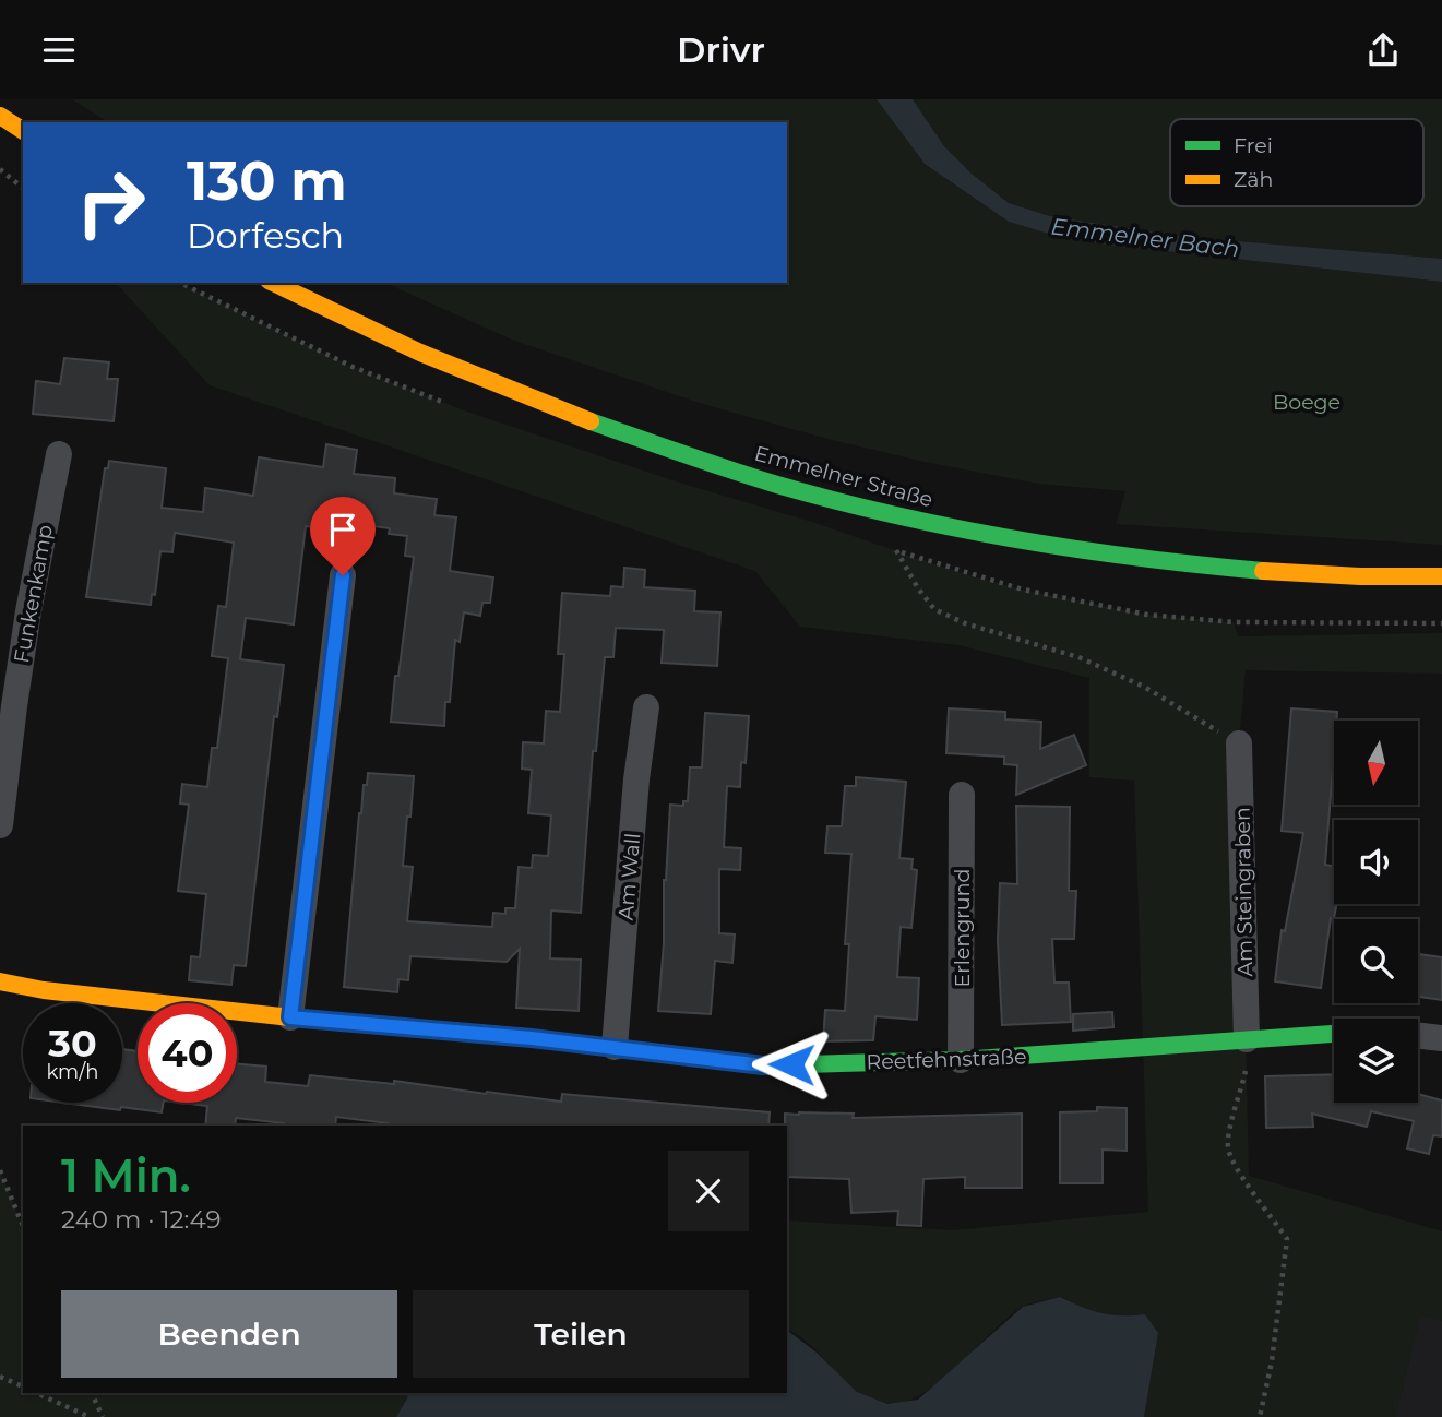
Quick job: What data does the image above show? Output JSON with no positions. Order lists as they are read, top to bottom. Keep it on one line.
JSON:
{"streets":{"street":["Emmelner Straße","Funkenkamp","Am Wall","Am Steingraben","Erlengrund","Reetfehnstraße"]},"crossings":[["Am Wall","Reetfehnstraße"],["Am Steingraben","Reetfehnstraße"],["Erlengrund","Reetfehnstraße"]],"water":["Emmelner Bach"],"parks":["Boege"],"legend":["Frei","Zäh"],"north":"bottom","page":{"header":"Drivr","turn":["130 m","Dorfesch"],"speed":"30 km/h","limit":"40","heading":["1 Min.","240 m · 12:49"],"buttons":["Beenden","Teilen"]}}
